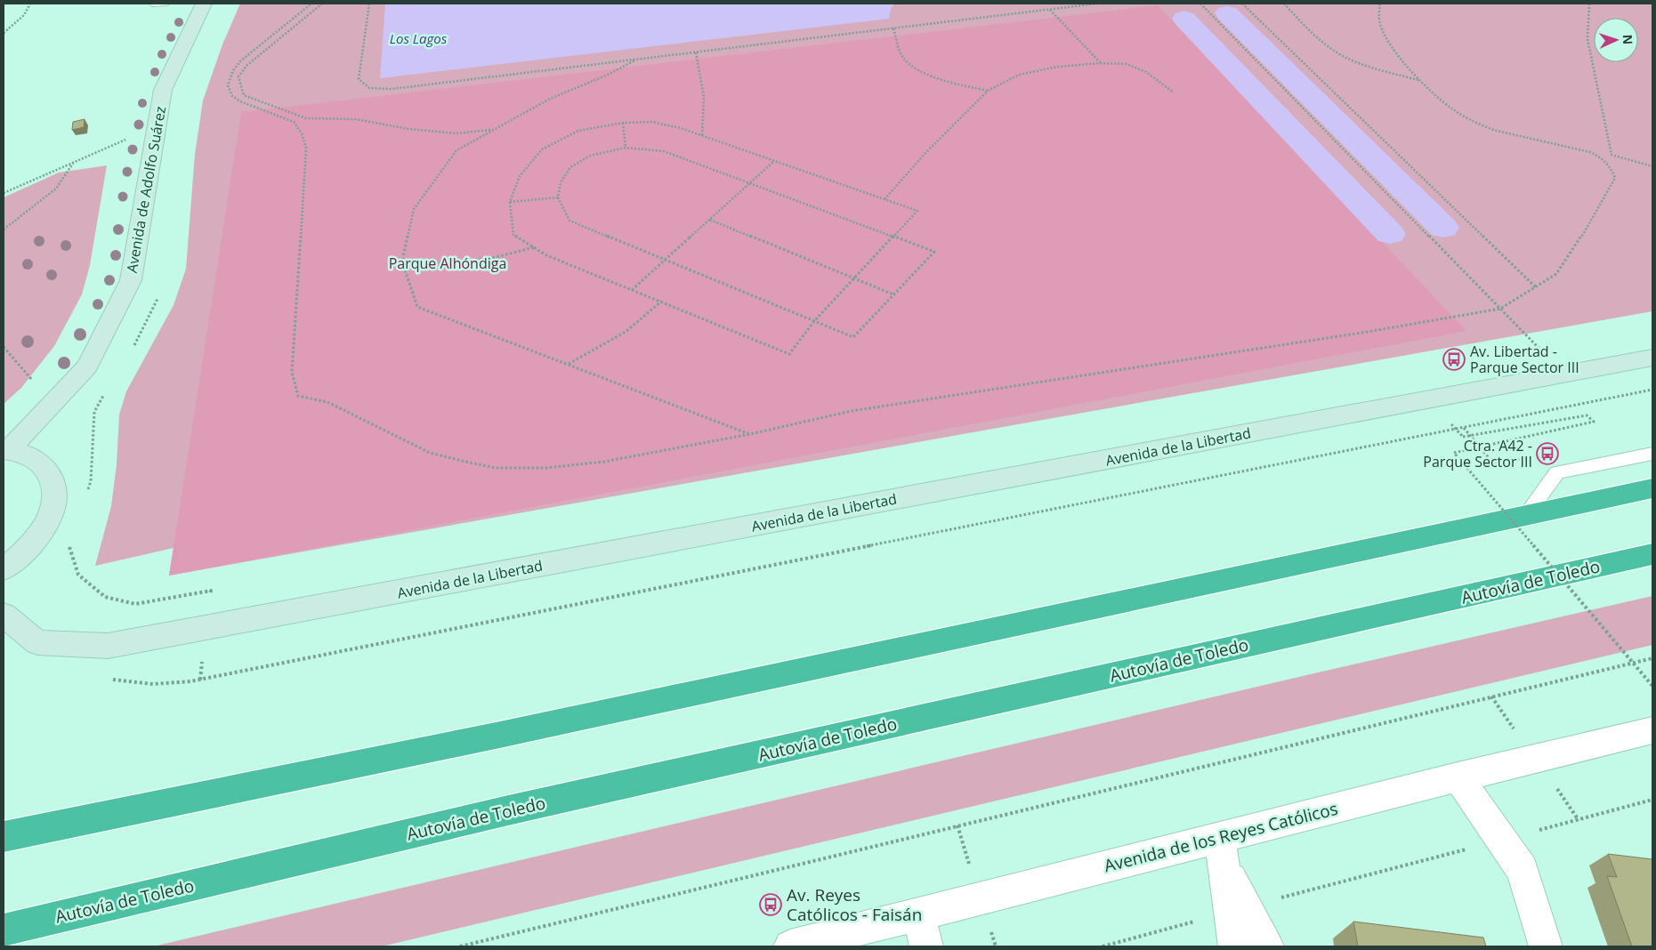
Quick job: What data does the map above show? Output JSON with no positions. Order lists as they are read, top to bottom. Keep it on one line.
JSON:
{"streets":{"highway":["Autovía de Toledo"],"street":["Avenida de Adolfo Suárez","Avenida de la Libertad","Avenida de los Reyes Católicos"]},"water":["Los Lagos"],"parks":["Parque Alhóndiga"],"places":{"bus stop":["Av. Libertad - Parque Sector III","Ctra. A42 - Parque Sector III","Av. Reyes Católicos - Faisán"]},"north":"right"}
